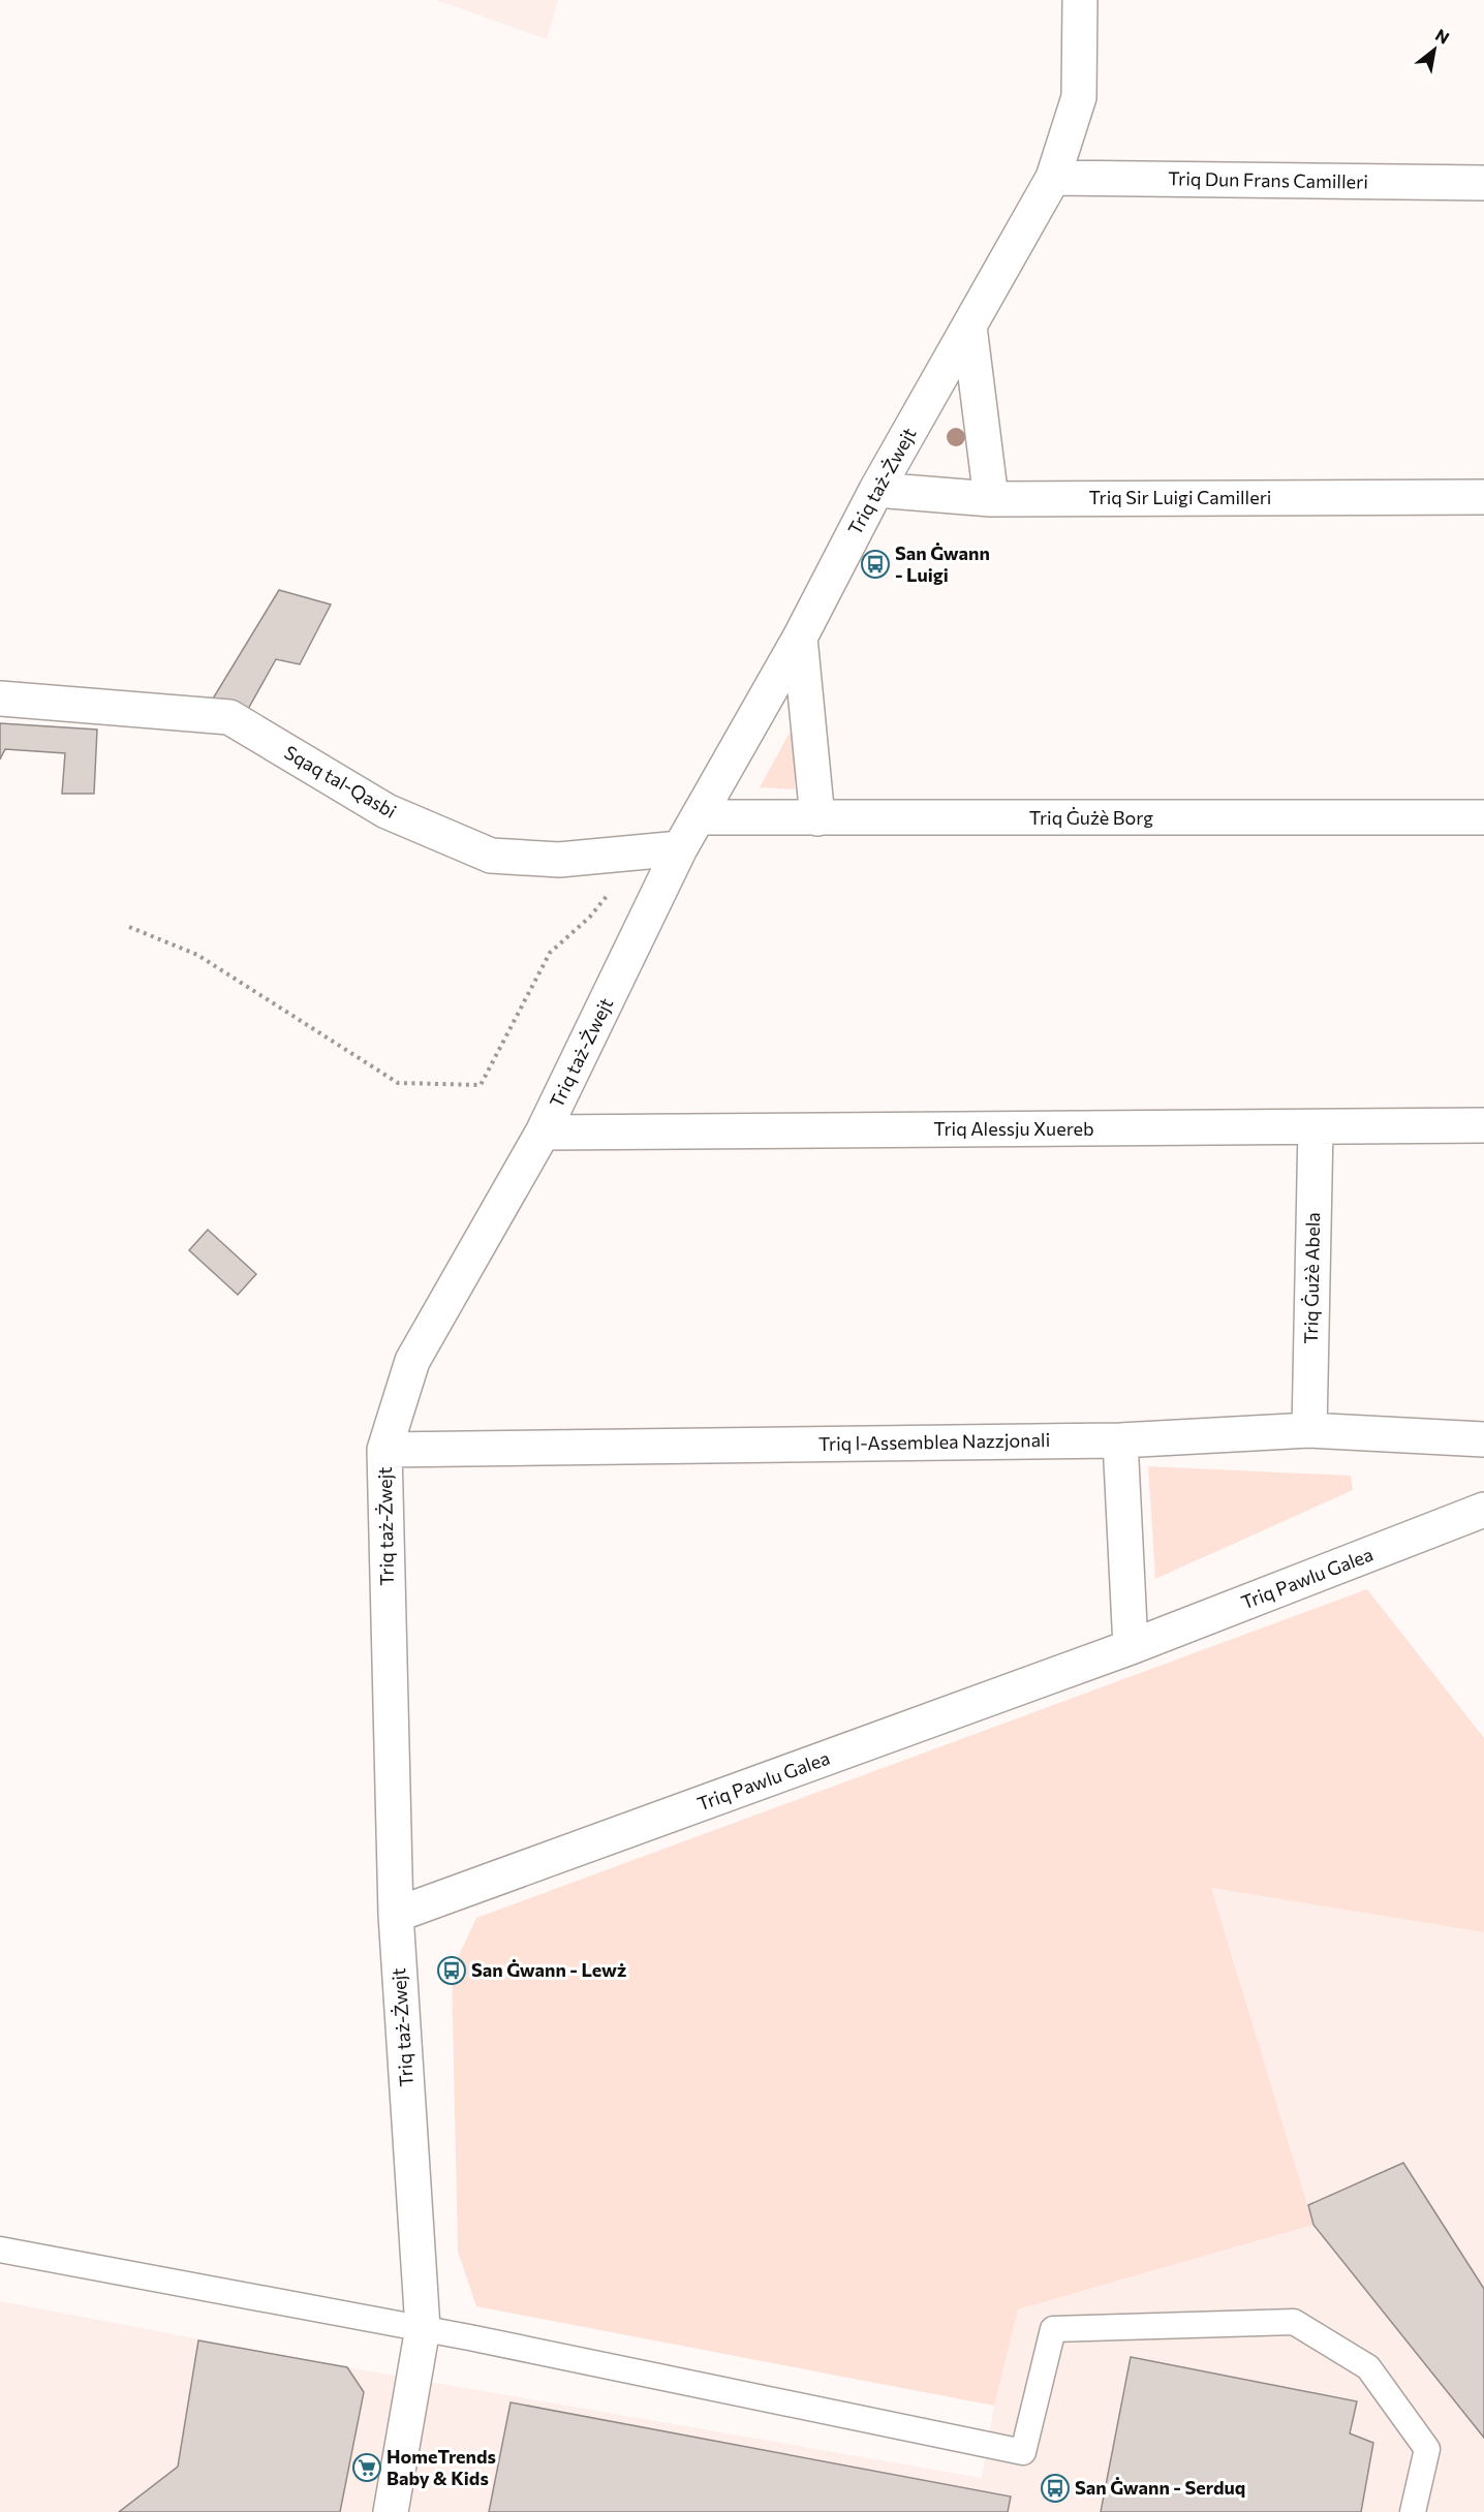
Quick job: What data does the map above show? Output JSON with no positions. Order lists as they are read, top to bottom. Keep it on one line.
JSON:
{"streets":{"street":["Triq Dun Frans Camilleri","Triq taż-Żwejt","Triq Sir Luigi Camilleri","Sqaq tal-Qasbi","Triq Ġużè Borg","Triq Alessju Xuereb","Triq Ġużè Abela","Triq l-Assemblea Nazzjonali","Triq Pawlu Galea"]},"crossings":[["Triq Dun Frans Camilleri","Triq taż-Żwejt"],["Triq taż-Żwejt","Triq Sir Luigi Camilleri"],["Triq taż-Żwejt","Sqaq tal-Qasbi"],["Triq taż-Żwejt","Triq Ġużè Borg"],["Triq taż-Żwejt","Triq Alessju Xuereb"],["Triq taż-Żwejt","Triq l-Assemblea Nazzjonali"],["Triq taż-Żwejt","Triq Pawlu Galea"],["Triq Alessju Xuereb","Triq Ġużè Abela"],["Triq Ġużè Abela","Triq l-Assemblea Nazzjonali"]],"places":{"bus stop":["San Ġwann - Luigi","San Ġwann - Lewż","San Ġwann - Serduq"],"supermarket":["HomeTrends Baby & Kids"]},"north":"top right"}
